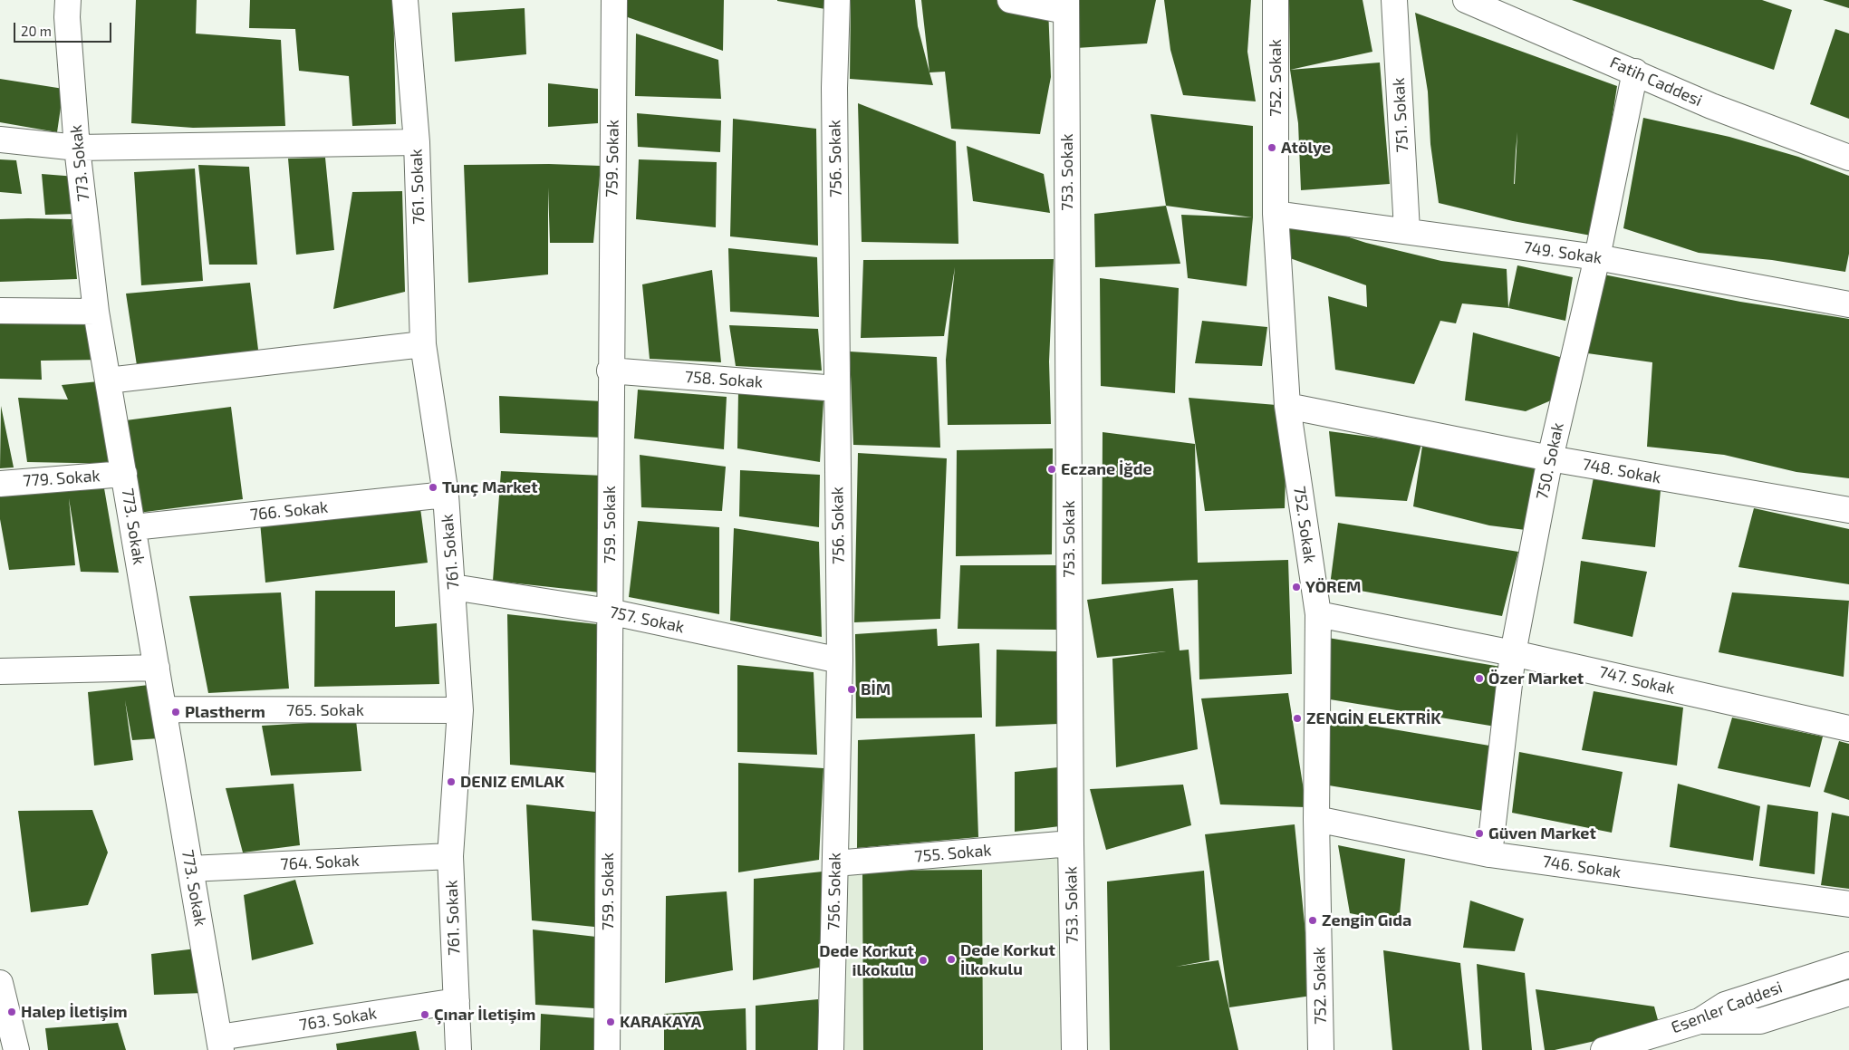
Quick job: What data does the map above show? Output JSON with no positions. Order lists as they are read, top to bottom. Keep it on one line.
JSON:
{"streets":{"street":["752. Sokak","Fatih Caddesi","751. Sokak","759. Sokak","756. Sokak","773. Sokak","753. Sokak","761. Sokak","749. Sokak","758. Sokak","750. Sokak","748. Sokak","779. Sokak","766. Sokak","757. Sokak","747. Sokak","765. Sokak","755. Sokak","764. Sokak","746. Sokak","Esenler Caddesi","763. Sokak"]},"crossings":[["752. Sokak","749. Sokak"],["752. Sokak","748. Sokak"],["752. Sokak","747. Sokak"],["752. Sokak","746. Sokak"],["Fatih Caddesi","750. Sokak"],["751. Sokak","749. Sokak"],["759. Sokak","758. Sokak"],["759. Sokak","757. Sokak"],["756. Sokak","758. Sokak"],["756. Sokak","757. Sokak"],["756. Sokak","755. Sokak"],["773. Sokak","779. Sokak"],["773. Sokak","766. Sokak"],["773. Sokak","765. Sokak"],["773. Sokak","764. Sokak"],["773. Sokak","763. Sokak"],["753. Sokak","755. Sokak"],["761. Sokak","766. Sokak"],["761. Sokak","757. Sokak"],["761. Sokak","765. Sokak"],["761. Sokak","764. Sokak"],["761. Sokak","763. Sokak"],["749. Sokak","750. Sokak"],["750. Sokak","748. Sokak"],["750. Sokak","747. Sokak"],["750. Sokak","746. Sokak"]],"places":["Atölye","Eczane İğde","Tunç Market","YÖREM","Özer Market","BİM","Plastherm","ZENGİN ELEKTRİK","DENIZ EMLAK","Güven Market","Zengin Gıda","Dede Korkut İlkokulu","Dede Korkut ilkokulu","Halep İletişim","Çınar İletişim","KARAKAYA"],"scale_bar":"20 m"}
